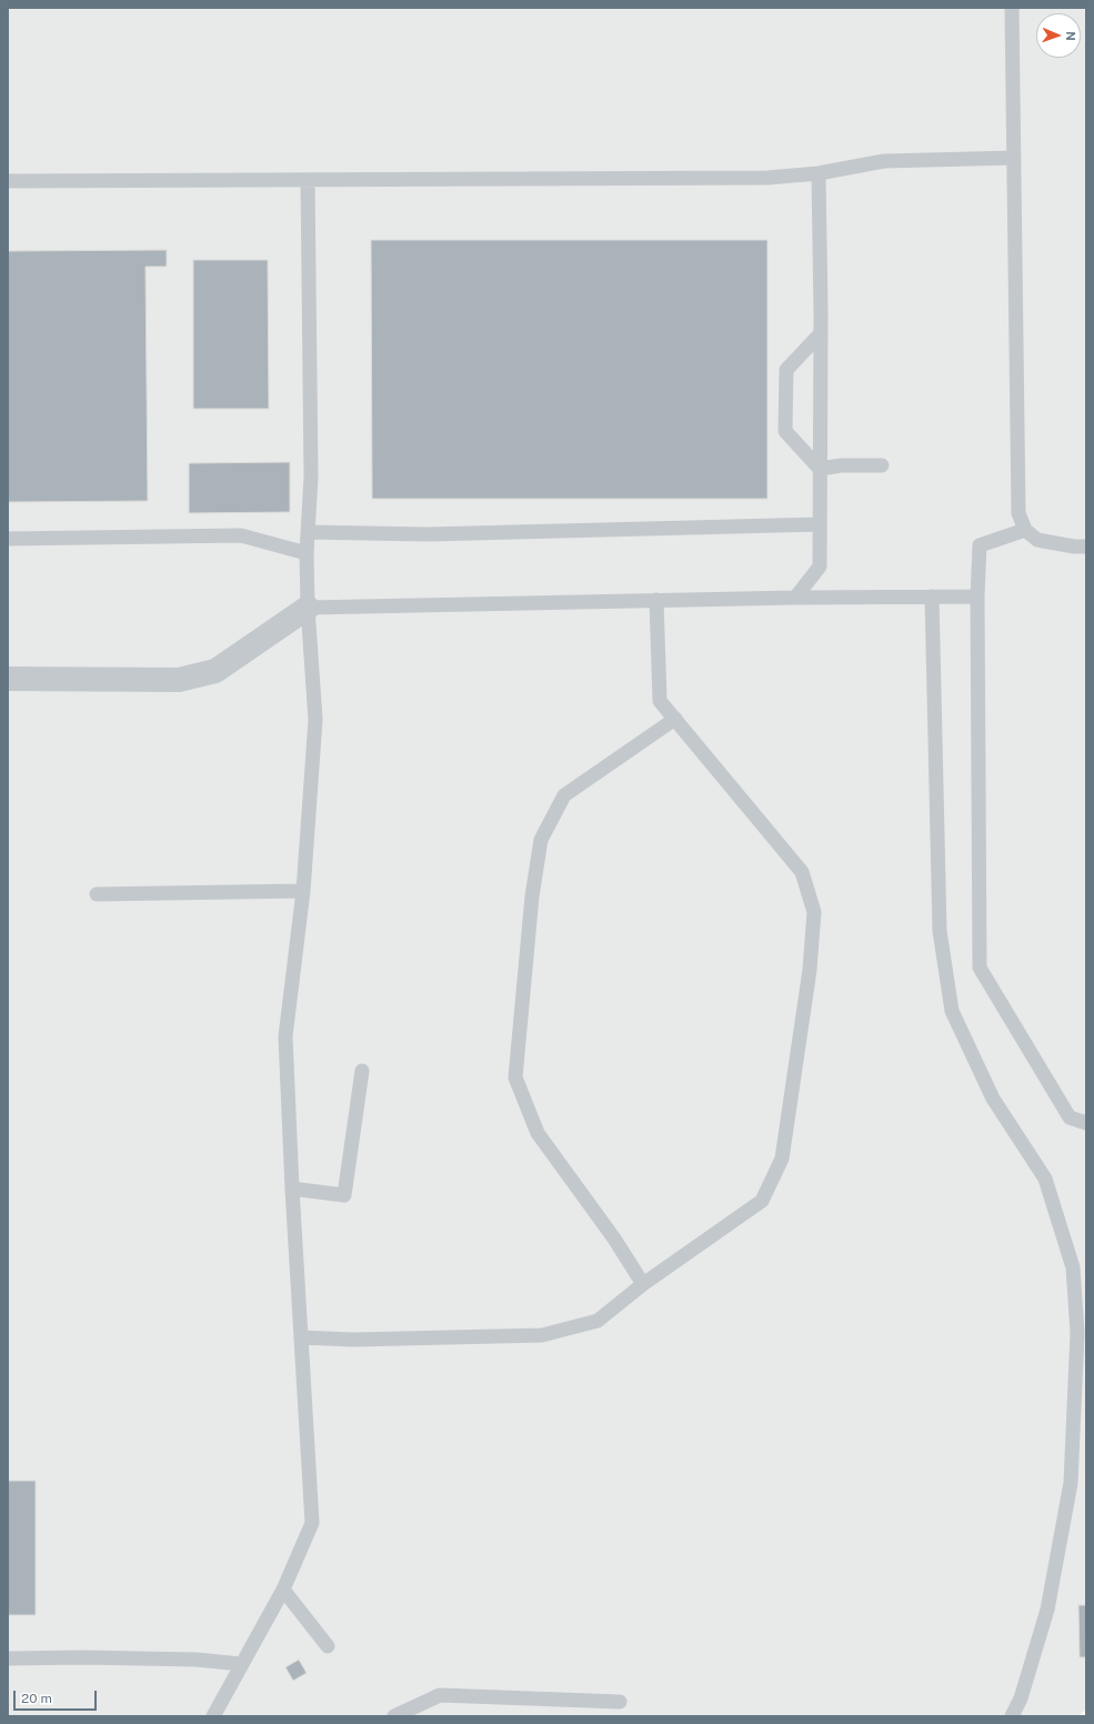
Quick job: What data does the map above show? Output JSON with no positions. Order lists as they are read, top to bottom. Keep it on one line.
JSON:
{"scale_bar":"20 m","north":"right"}
